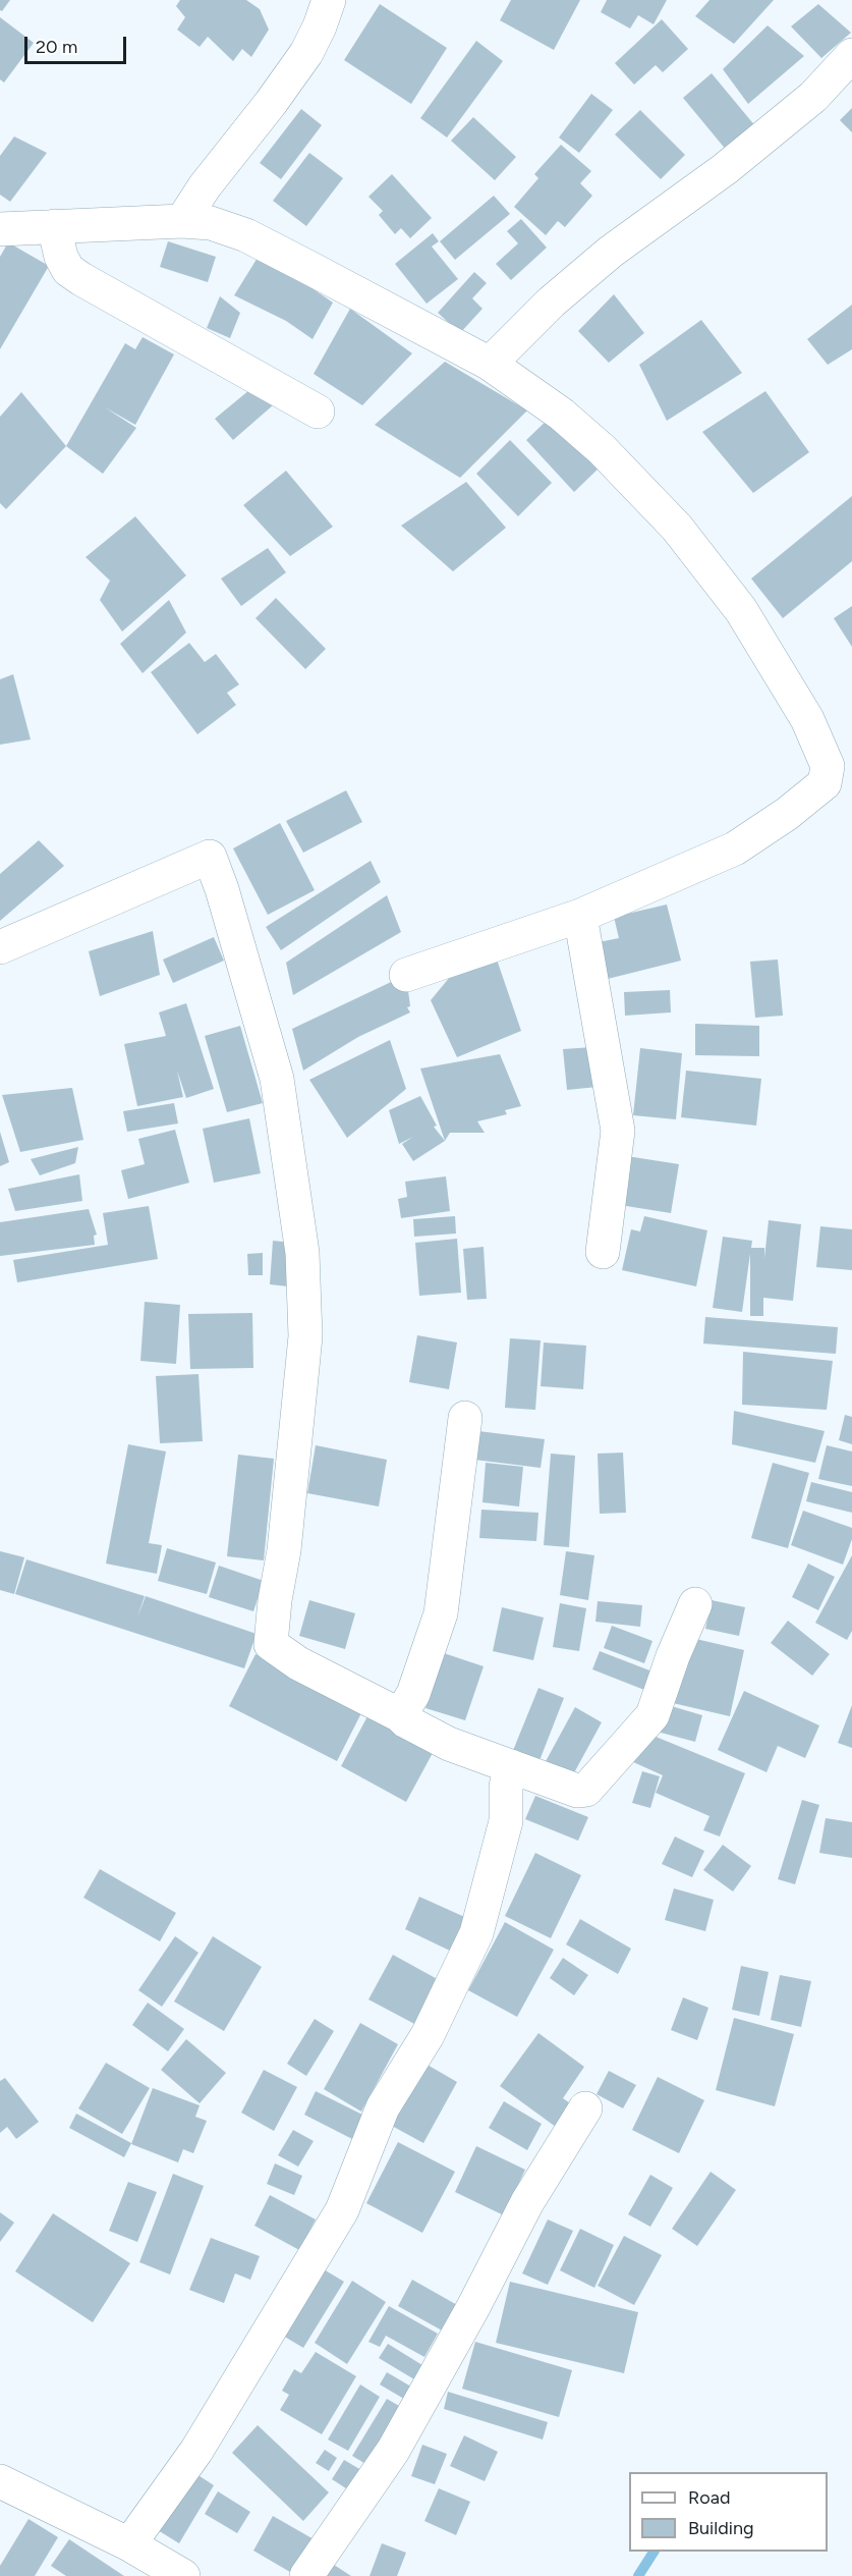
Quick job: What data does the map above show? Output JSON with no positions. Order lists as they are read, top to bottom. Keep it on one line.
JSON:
{"legend":["Road","Building"],"scale_bar":"20 m"}
